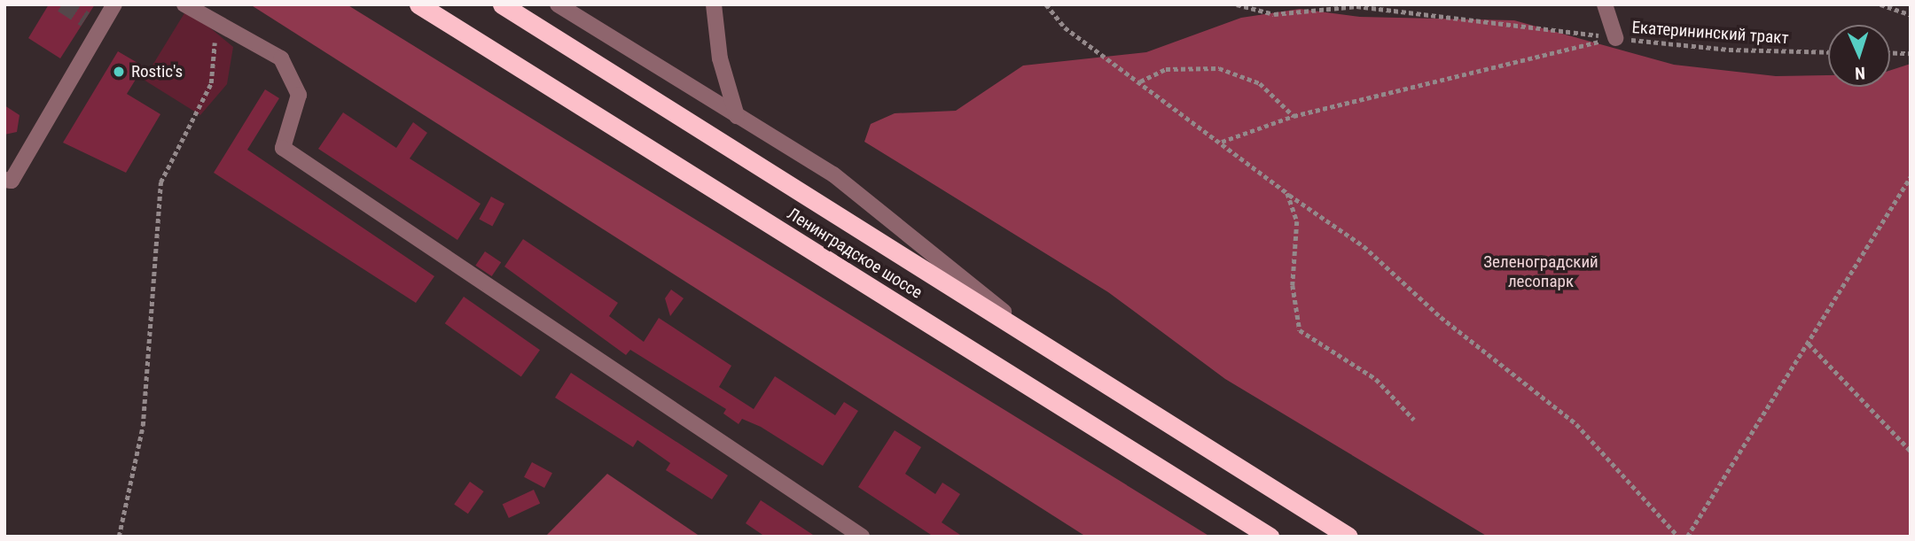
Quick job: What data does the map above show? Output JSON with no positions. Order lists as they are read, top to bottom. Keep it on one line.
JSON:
{"streets":{"highway":["Ленинградское шоссе"],"path":["Екатерининский тракт"]},"parks":["Зеленоградский лесопарк"],"places":["Rostic's"],"north":"bottom"}
